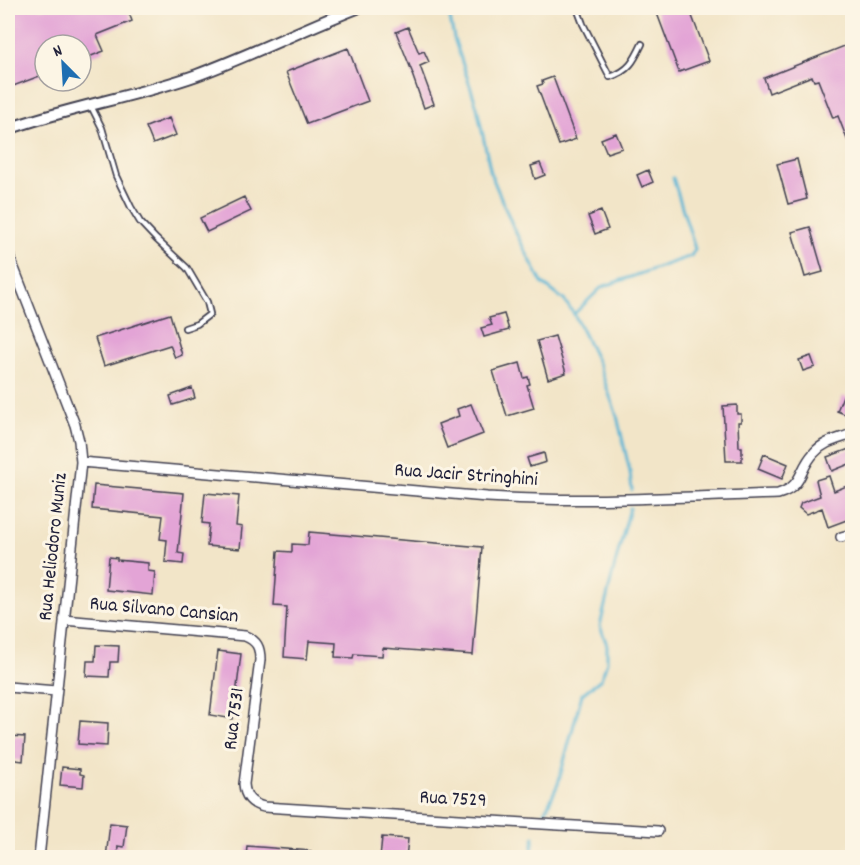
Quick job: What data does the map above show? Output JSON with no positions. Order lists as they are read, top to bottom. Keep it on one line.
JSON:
{"streets":{"street":["Rua Jacir Stringhini","Rua Heliodoro Muniz","Rua Silvano Cansian","Rua 7531","Rua 7529"]},"crossings":[["Rua Jacir Stringhini","Rua Heliodoro Muniz"],["Rua Heliodoro Muniz","Rua Silvano Cansian"],["Rua Silvano Cansian","Rua 7531"],["Rua 7531","Rua 7529"]],"north":"top left"}
